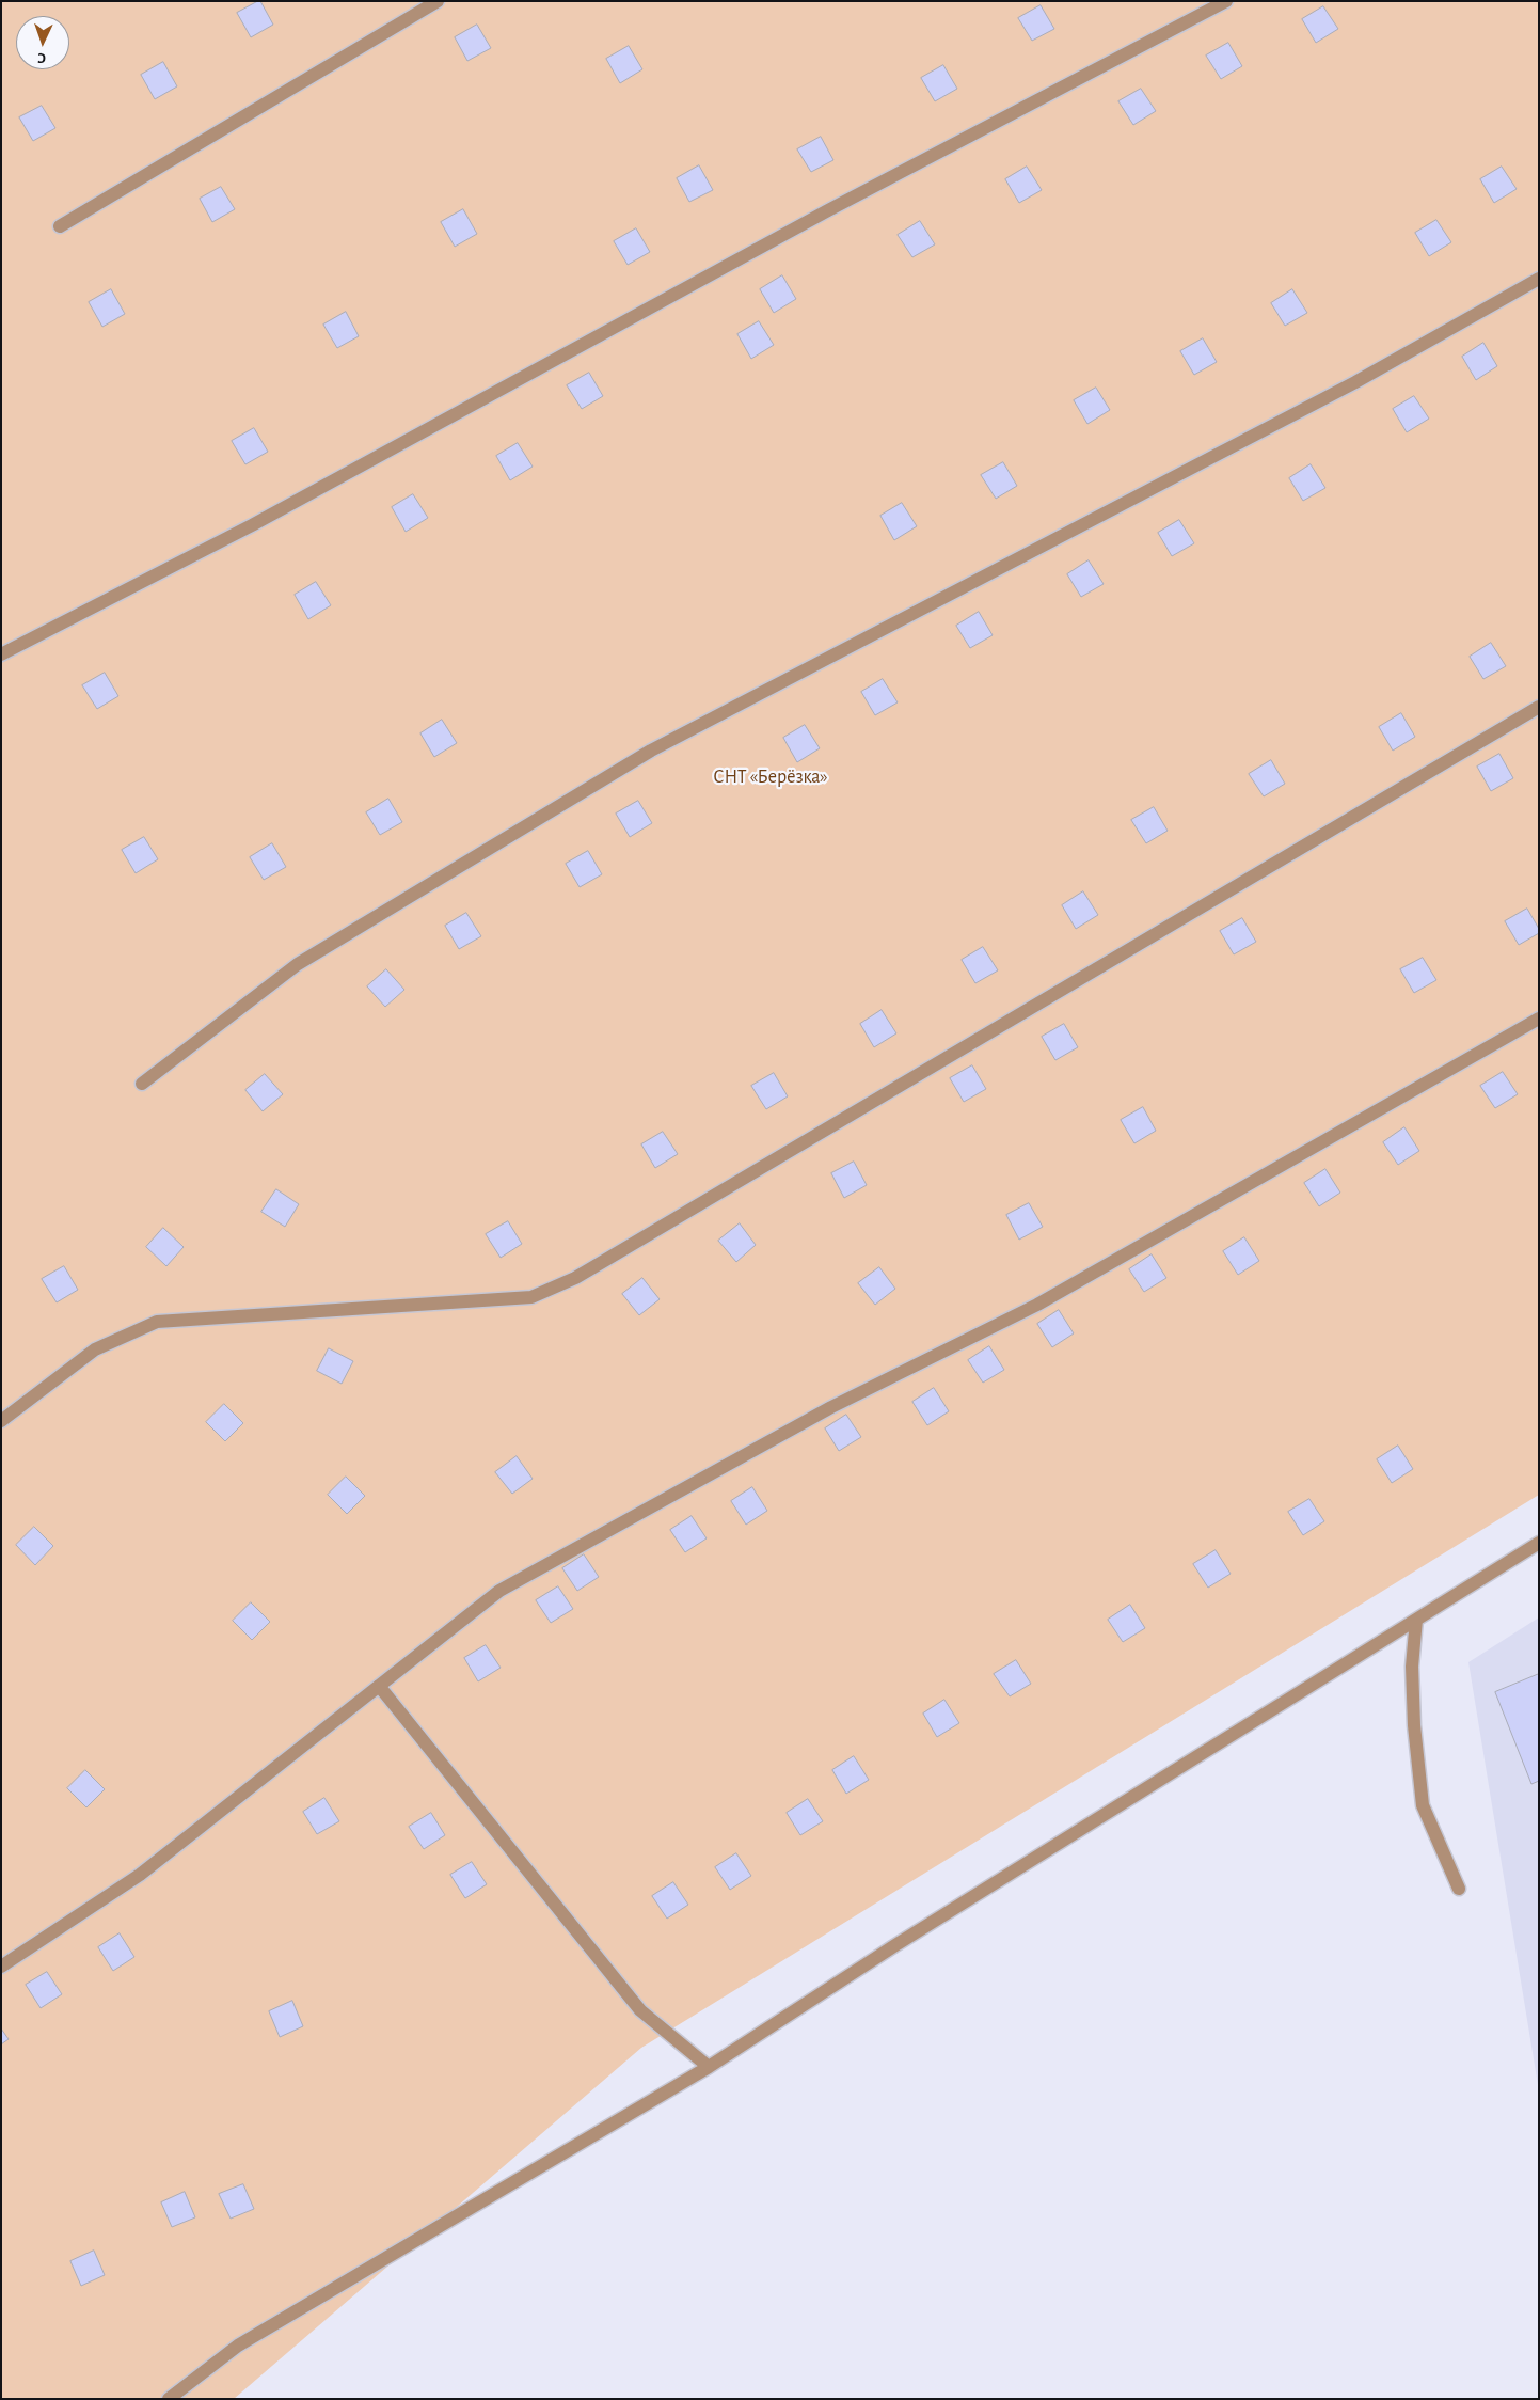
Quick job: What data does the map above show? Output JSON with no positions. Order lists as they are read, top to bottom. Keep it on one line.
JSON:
{"parks":["СНТ «Берёзка»"],"north":"bottom"}
